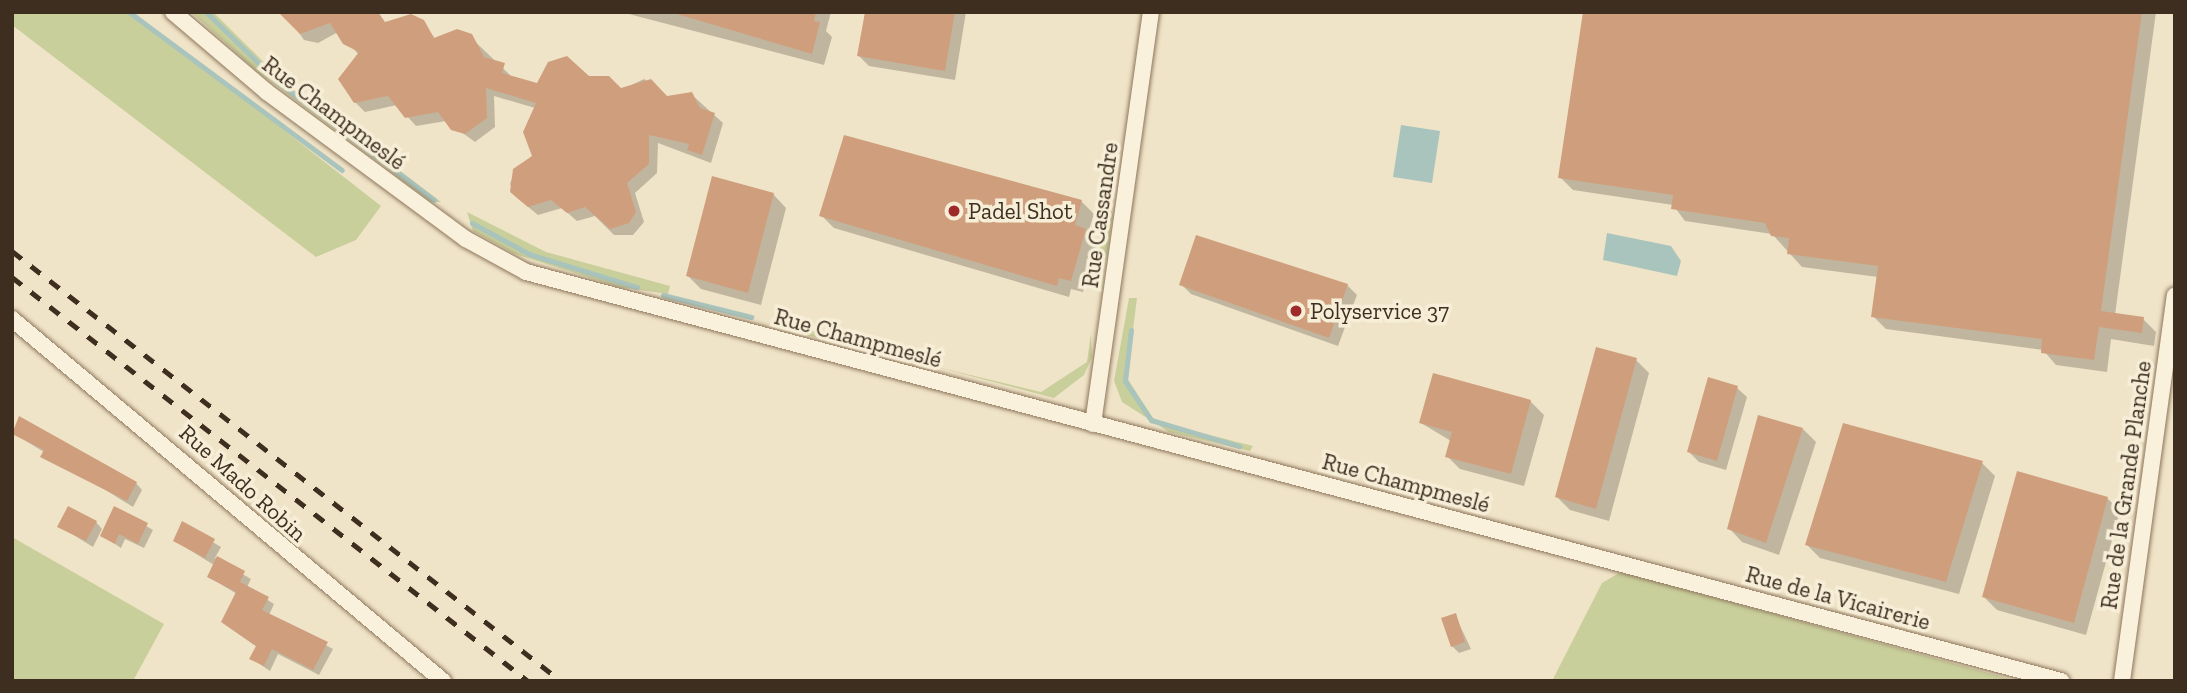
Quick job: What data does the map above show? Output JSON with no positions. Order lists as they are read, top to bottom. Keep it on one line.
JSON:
{"streets":{"street":["Rue Champmeslé","Rue Cassandre","Rue Mado Robin","Rue de la Grande Planche","Rue de la Vicairerie"]},"crossings":[["Rue Champmeslé","Rue Cassandre"],["Rue Champmeslé","Rue de la Vicairerie"]],"places":["Padel Shot","Polyservice 37"]}
